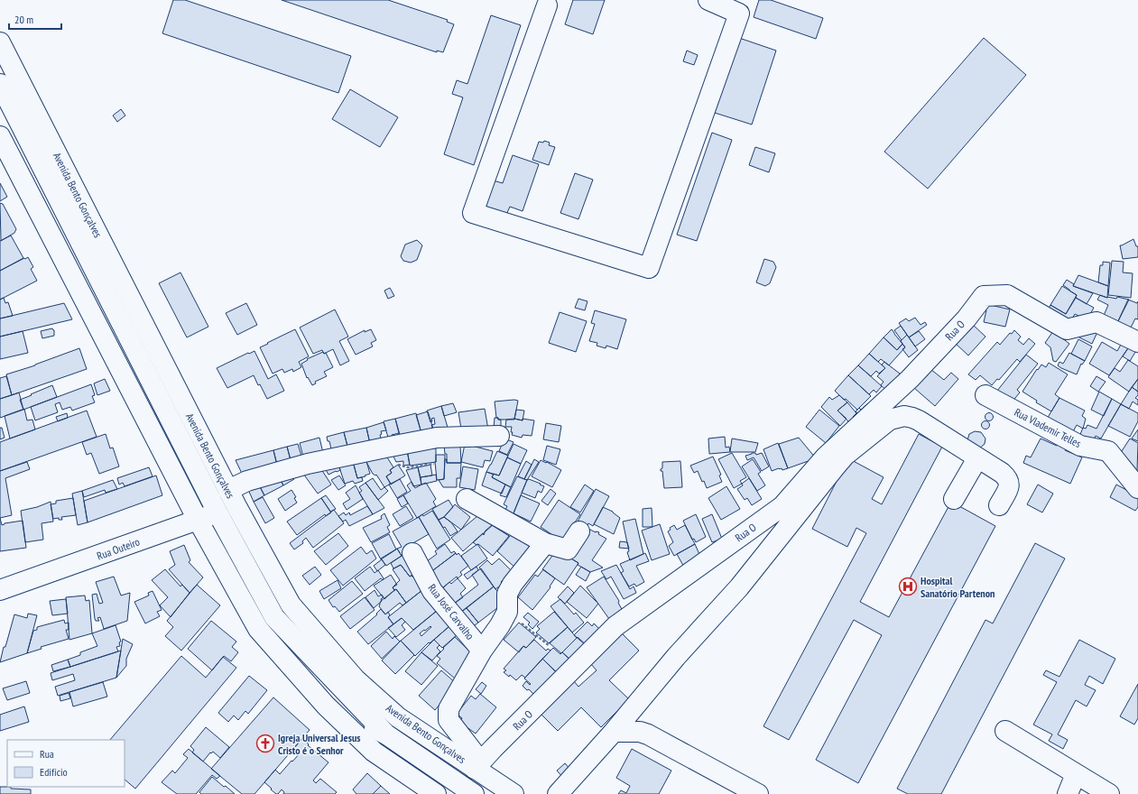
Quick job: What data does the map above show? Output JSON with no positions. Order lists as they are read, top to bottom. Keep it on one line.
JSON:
{"streets":{"main road":["Avenida Bento Gonçalves","Rua O","Rua Vlademir Telles","Rua Outeiro","Rua José Carvalho"]},"crossings":[["Avenida Bento Gonçalves","Rua O"],["Avenida Bento Gonçalves","Rua Outeiro"]],"places":{"hospital":["Hospital Sanatório Partenon"],"church":["Igreja Universal Jesus Cristo é o Senhor"]},"legend":["Rua","Edifício"],"scale_bar":"20 m"}
